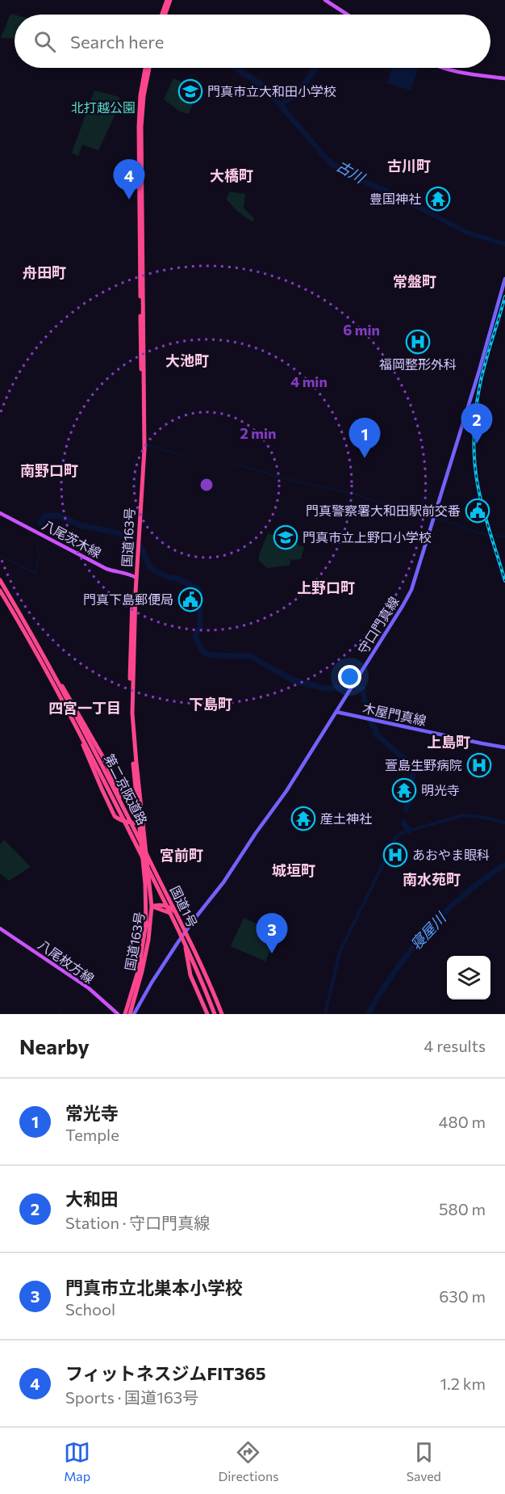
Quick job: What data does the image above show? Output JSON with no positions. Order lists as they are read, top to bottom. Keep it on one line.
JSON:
{"streets":{"highway":["国道163号","第二京阪道路","国道1号"],"main road":["八尾茨木線","守口門真線","木屋門真線","八尾枚方線"]},"crossings":[["国道163号","八尾茨木線"],["国道163号","守口門真線"],["守口門真線","木屋門真線"],["第二京阪道路","国道1号"]],"districts":["古川町","大橋町","舟田町","常盤町","大池町","南野口町","上野口町","下島町","四宮一丁目","上島町","宮前町","城垣町","南水苑町"],"water":["古川","寝屋川"],"parks":["北打越公園"],"places":{"school or university":["門真市立大和田小学校","門真市立上野口小学校"],"temple":["豊国神社","明光寺","産土神社"],"hospital":["福岡整形外科","萱島生野病院","あおやま眼科"],"public building":["門真警察署大和田駅前交番","門真下島郵便局"]},"page":{"search":"Search here","pins":["4","2","1","3"],"heading":["Nearby","4 results"],"list":[{"mark":"1","name":"常光寺","note":"Temple","value":"480 m"},{"mark":"2","name":"大和田","note":"Station · 守口門真線","value":"580 m"},{"mark":"3","name":"門真市立北巣本小学校","note":"School","value":"630 m"},{"mark":"4","name":"フィットネスジムFIT365","note":"Sports · 国道163号","value":"1.2 km"}],"nav":["Map","Directions","Saved"]},"rings":["6 min","4 min","2 min"]}
